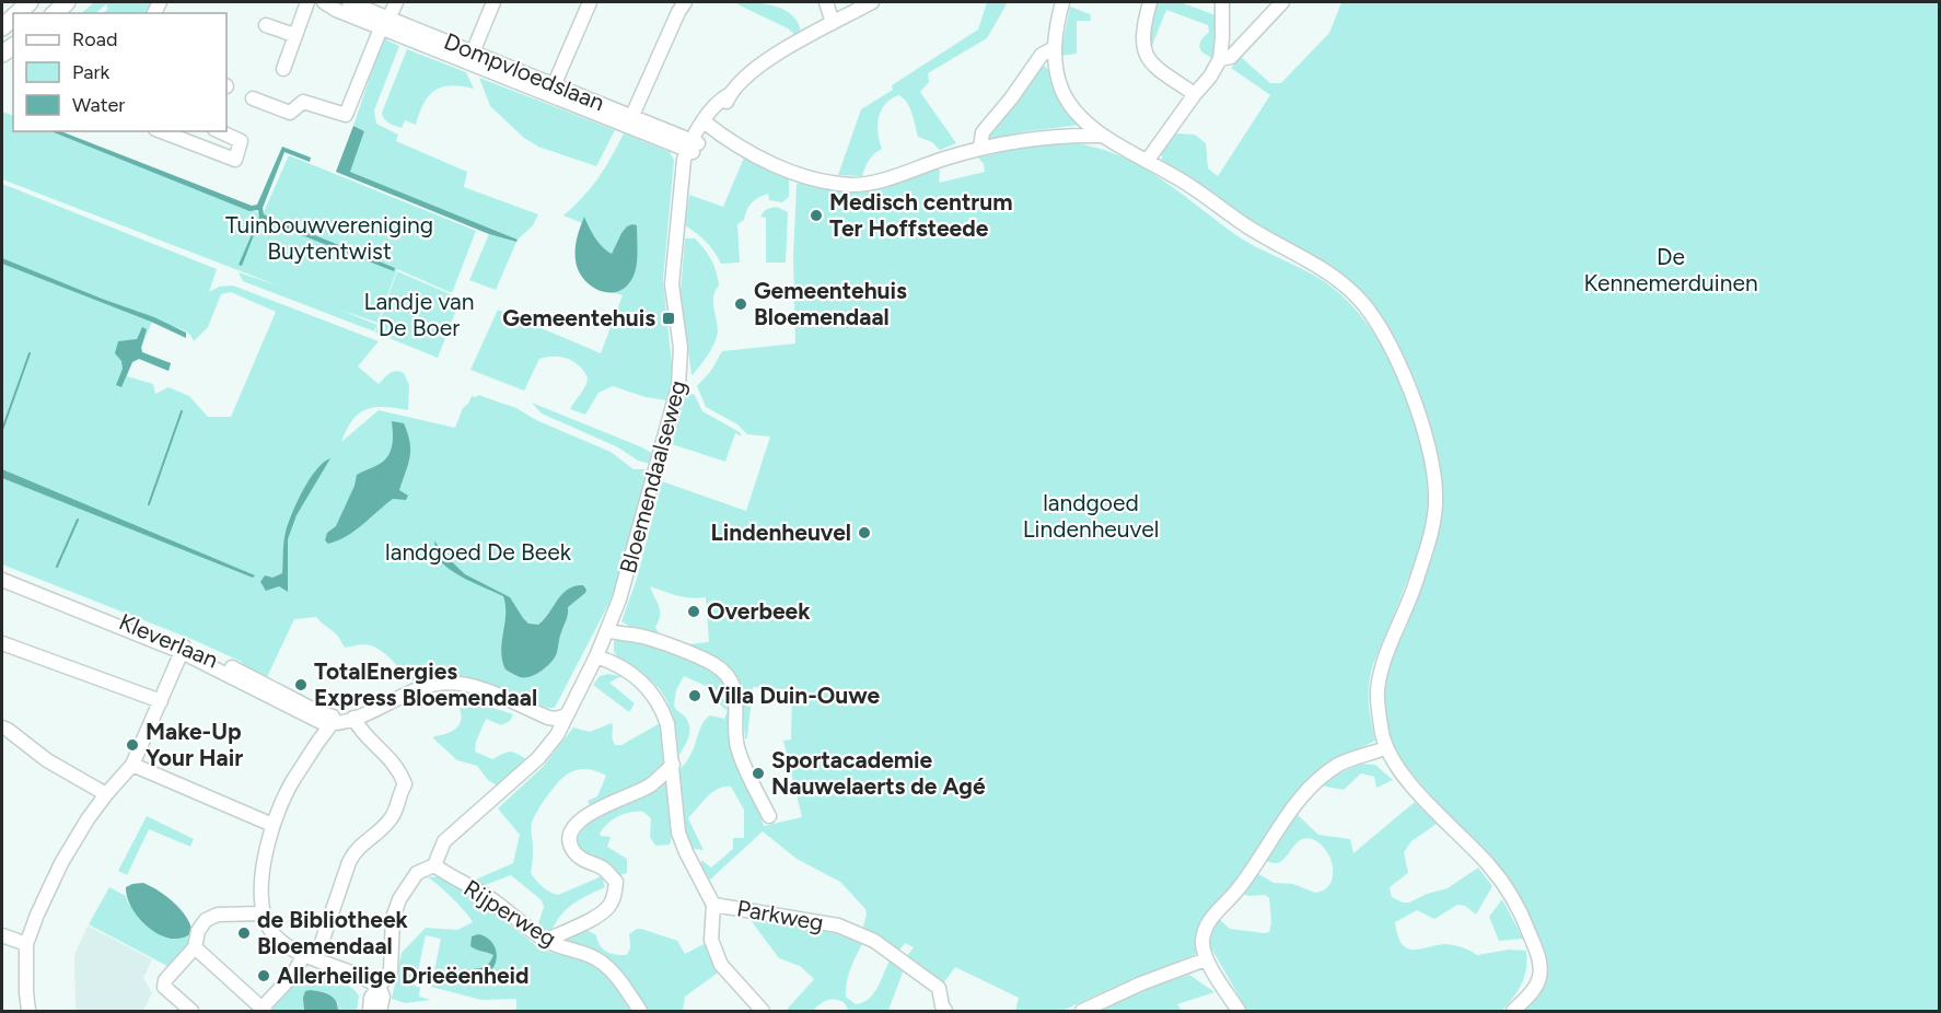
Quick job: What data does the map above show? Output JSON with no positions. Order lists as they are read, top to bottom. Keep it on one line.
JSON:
{"streets":{"street":["Dompvloedslaan","Bloemendaalseweg","Kleverlaan","Rijperweg","Parkweg"]},"crossings":[["Dompvloedslaan","Bloemendaalseweg"],["Bloemendaalseweg","Rijperweg"],["Bloemendaalseweg","Parkweg"]],"parks":["Tuinbouwvereniging Buytentwist","De Kennemerduinen","Landje van De Boer","landgoed Lindenheuvel","landgoed De Beek"],"places":{"other":["Medisch centrum Ter Hoffsteede","Gemeentehuis Bloemendaal","Lindenheuvel","Overbeek","TotalEnergies Express Bloemendaal","Villa Duin-Ouwe","Make-Up Your Hair","Sportacademie Nauwelaerts de Agé","de Bibliotheek Bloemendaal","Allerheilige Drieëenheid"],"transit":["Gemeentehuis"]},"legend":["Road","Park","Water"]}
